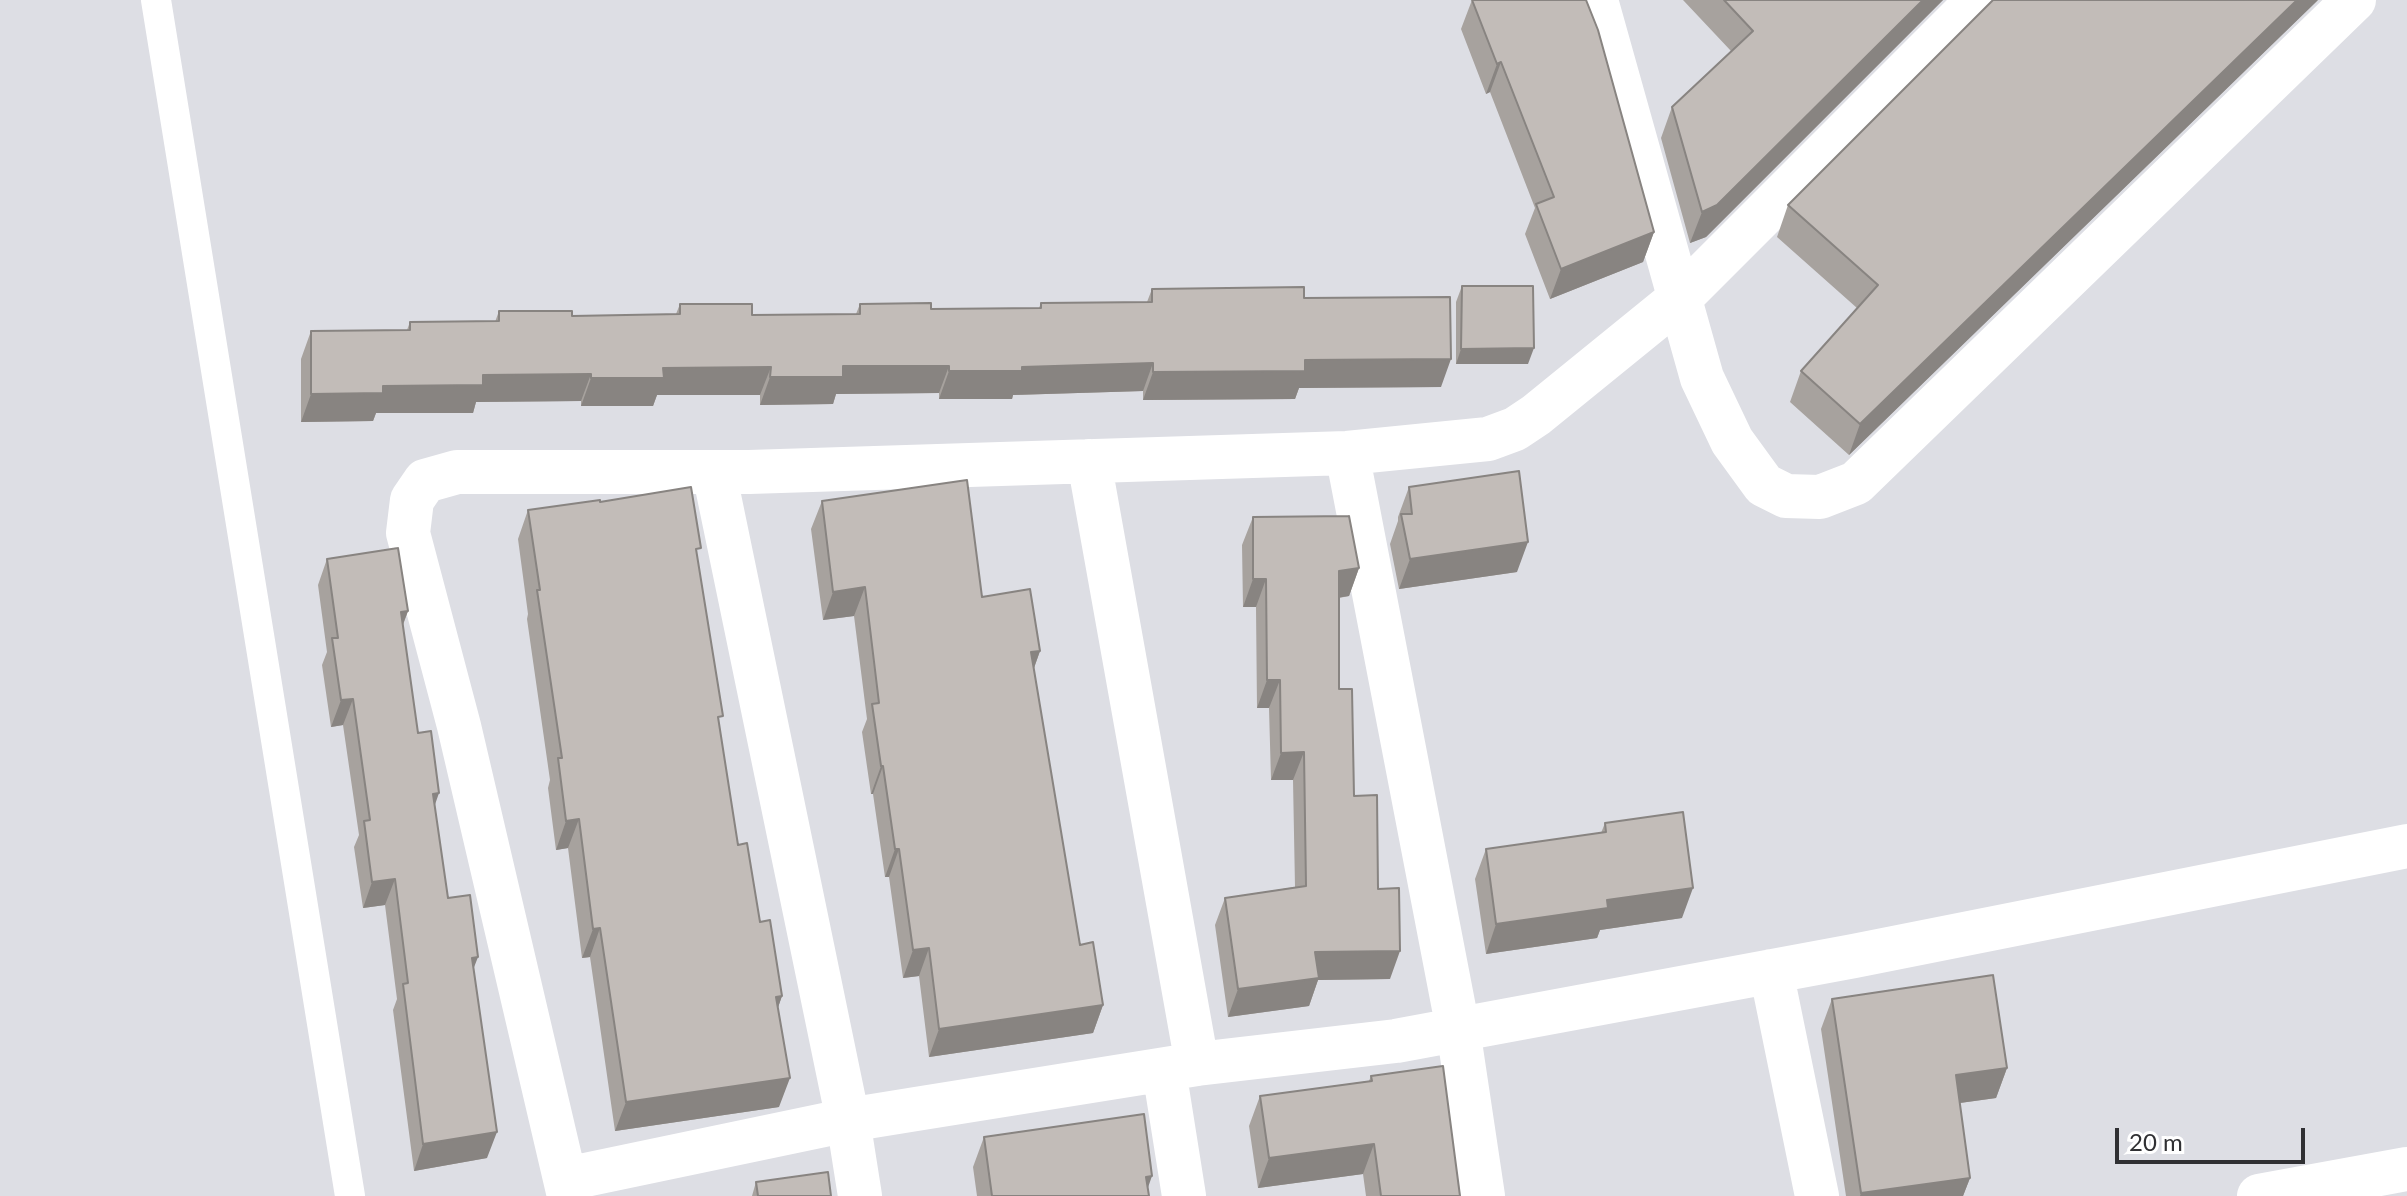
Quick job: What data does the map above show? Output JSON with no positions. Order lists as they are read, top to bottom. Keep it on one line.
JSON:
{"scale_bar":"20 m"}
